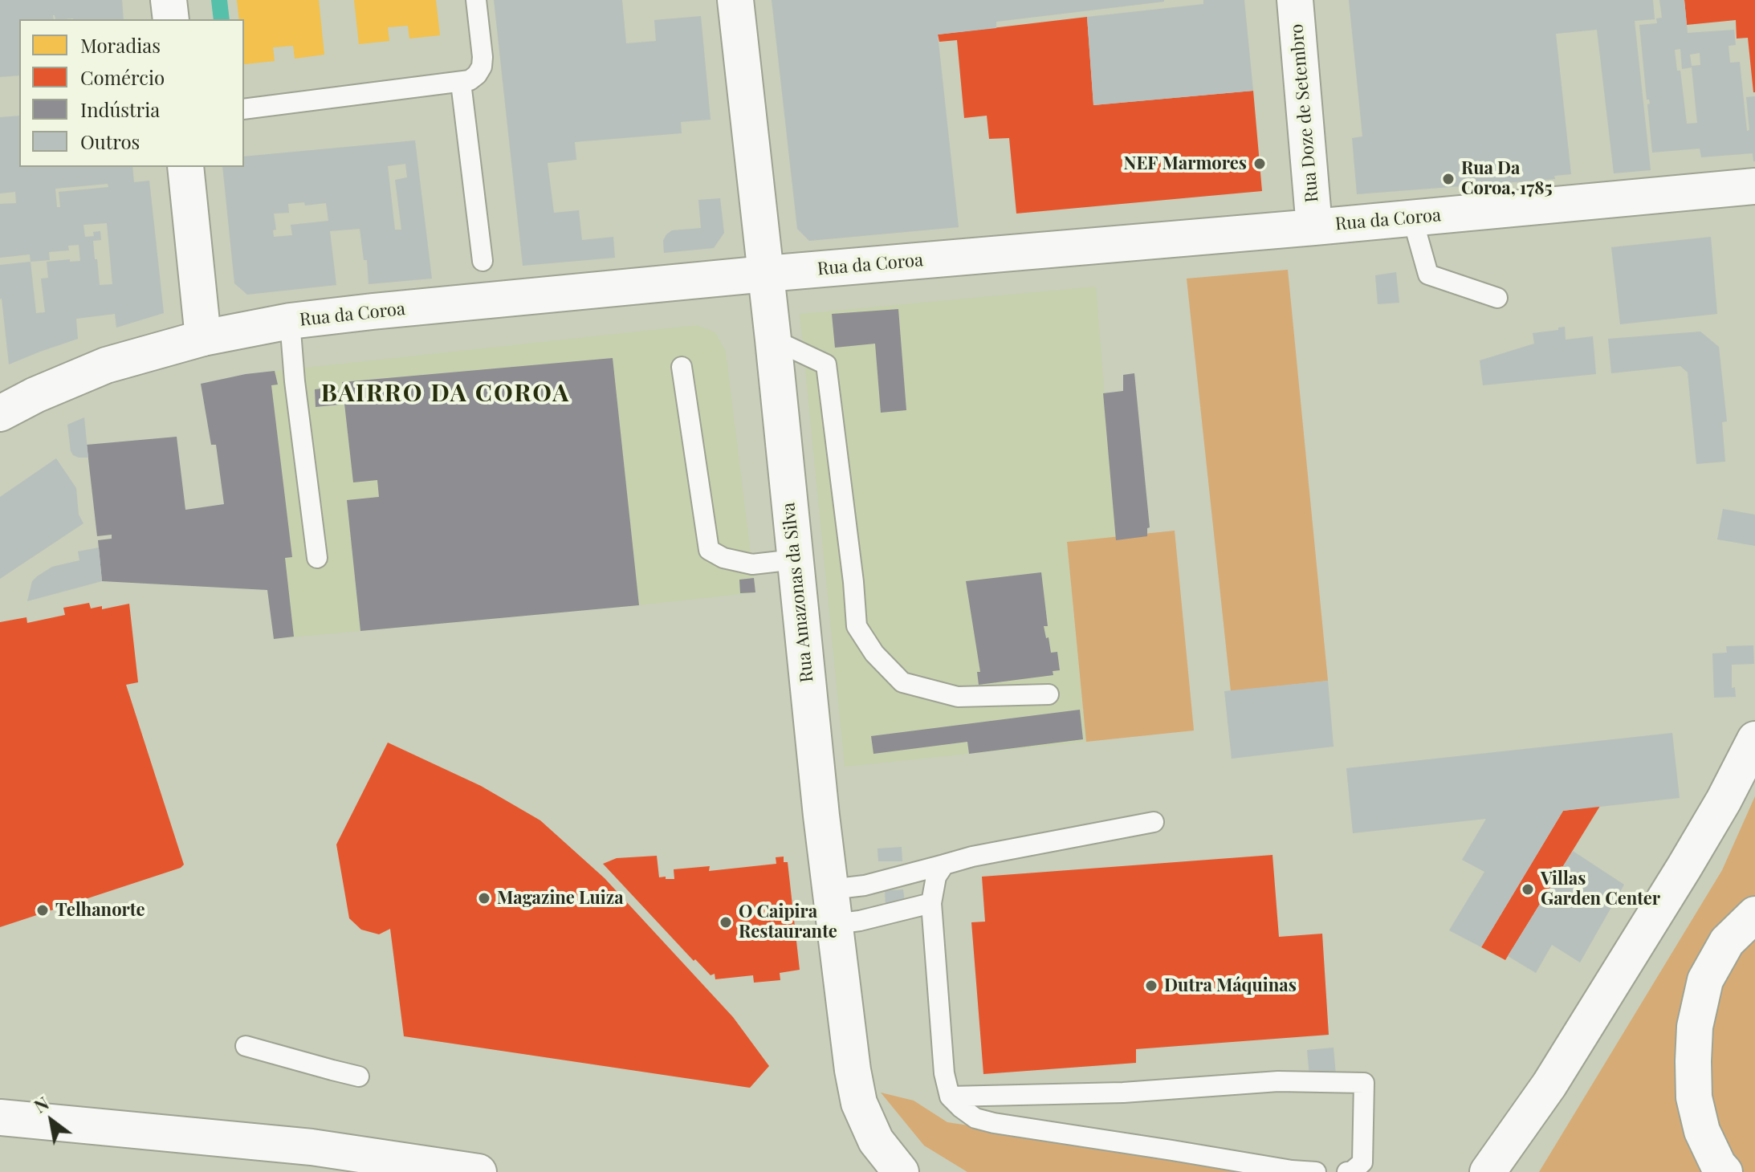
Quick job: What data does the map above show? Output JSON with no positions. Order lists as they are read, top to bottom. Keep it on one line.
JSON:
{"streets":{"main road":["Rua Doze de Setembro","Rua da Coroa","Rua Amazonas da Silva"]},"crossings":[["Rua Doze de Setembro","Rua da Coroa"],["Rua da Coroa","Rua Amazonas da Silva"]],"districts":["BAIRRO DA COROA"],"places":["NEF Marmores","Rua Da Coroa, 1785","Villas Garden Center","Magazine Luiza","Telhanorte","O Caipira Restaurante","Dutra Máquinas"],"legend":["Moradias","Comércio","Indústria","Outros"],"north":"top left"}
